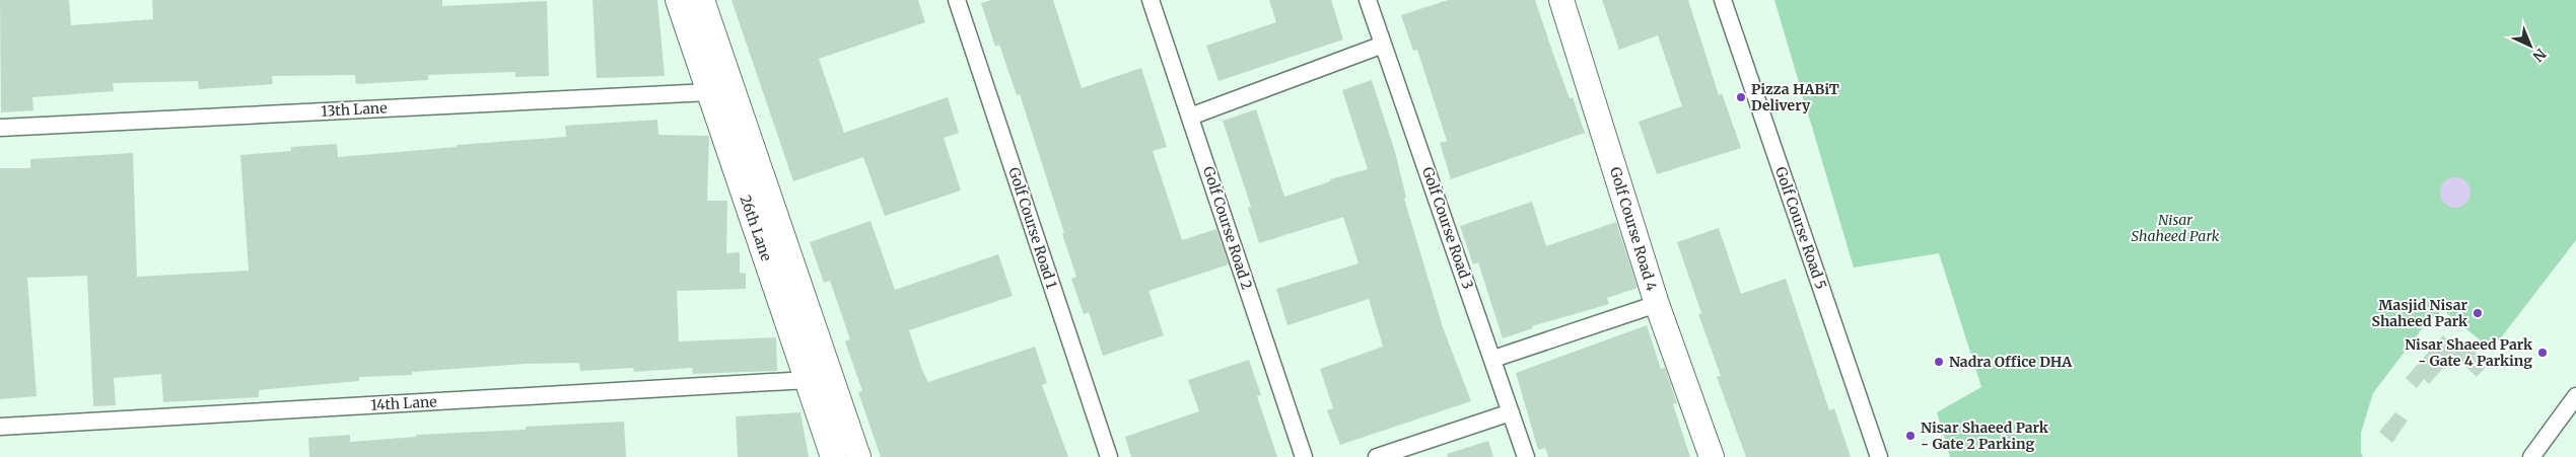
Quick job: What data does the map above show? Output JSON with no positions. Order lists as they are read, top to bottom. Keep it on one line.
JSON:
{"streets":{"street":["13th Lane","26th Lane","Golf Course Road 1","Golf Course Road 2","Golf Course Road 3","Golf Course Road 5","Golf Course Road 4","14th Lane"]},"crossings":[["13th Lane","26th Lane"],["26th Lane","14th Lane"]],"parks":["Nisar Shaheed Park"],"places":["Pizza HABiT Delivery","Masjid Nisar Shaheed Park","Nisar Shaeed Park - Gate 4 Parking","Nadra Office DHA","Nisar Shaeed Park - Gate 2 Parking"],"north":"bottom right"}
